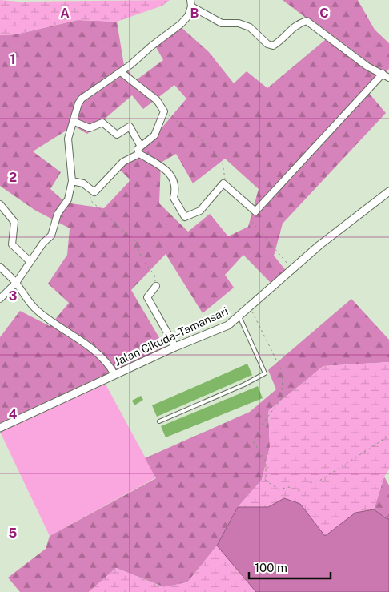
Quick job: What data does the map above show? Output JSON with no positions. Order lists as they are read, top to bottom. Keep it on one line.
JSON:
{"streets":{"street":["Jalan Cikuda–Tamansari"]},"scale_bar":"100 m","grid":{"columns":["A","B","C"],"rows":["1","2","3","4","5"]}}
